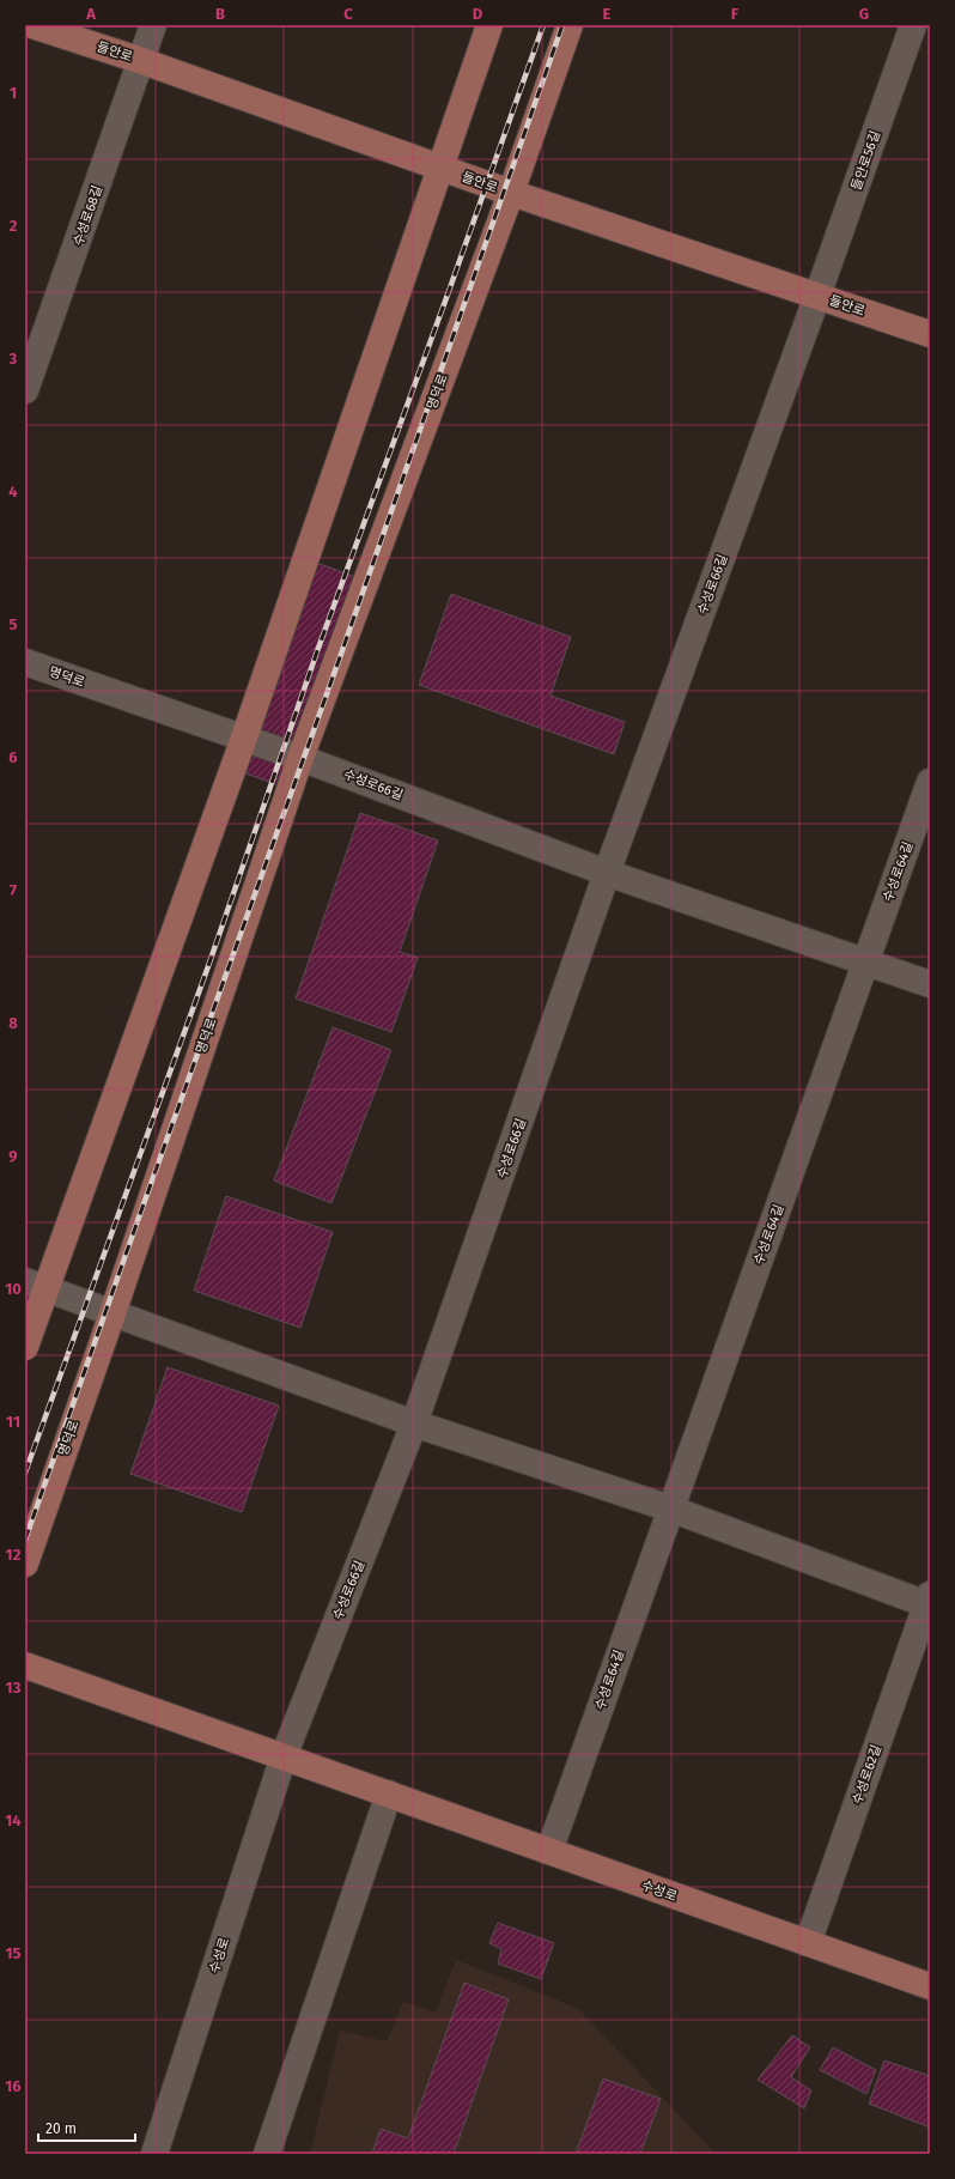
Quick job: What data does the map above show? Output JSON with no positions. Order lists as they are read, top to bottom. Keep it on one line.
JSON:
{"streets":{"main road":["들안로","명덕로","수성로"],"street":["들안로56길","수성로68길","수성로66길","수성로64길","수성로62길"]},"crossings":[["들안로","들안로56길"],["들안로","수성로68길"],["들안로","명덕로"],["들안로","수성로66길"],["들안로56길","수성로66길"],["명덕로","수성로66길"],["수성로66길","수성로"],["수성로64길","수성로62길"],["수성로64길","수성로"],["수성로62길","수성로"]],"scale_bar":"20 m","grid":{"columns":["A","B","C","D","E","F","G"],"rows":["1","2","3","4","5","6","7","8","9","10","11","12","13","14","15","16"]}}
